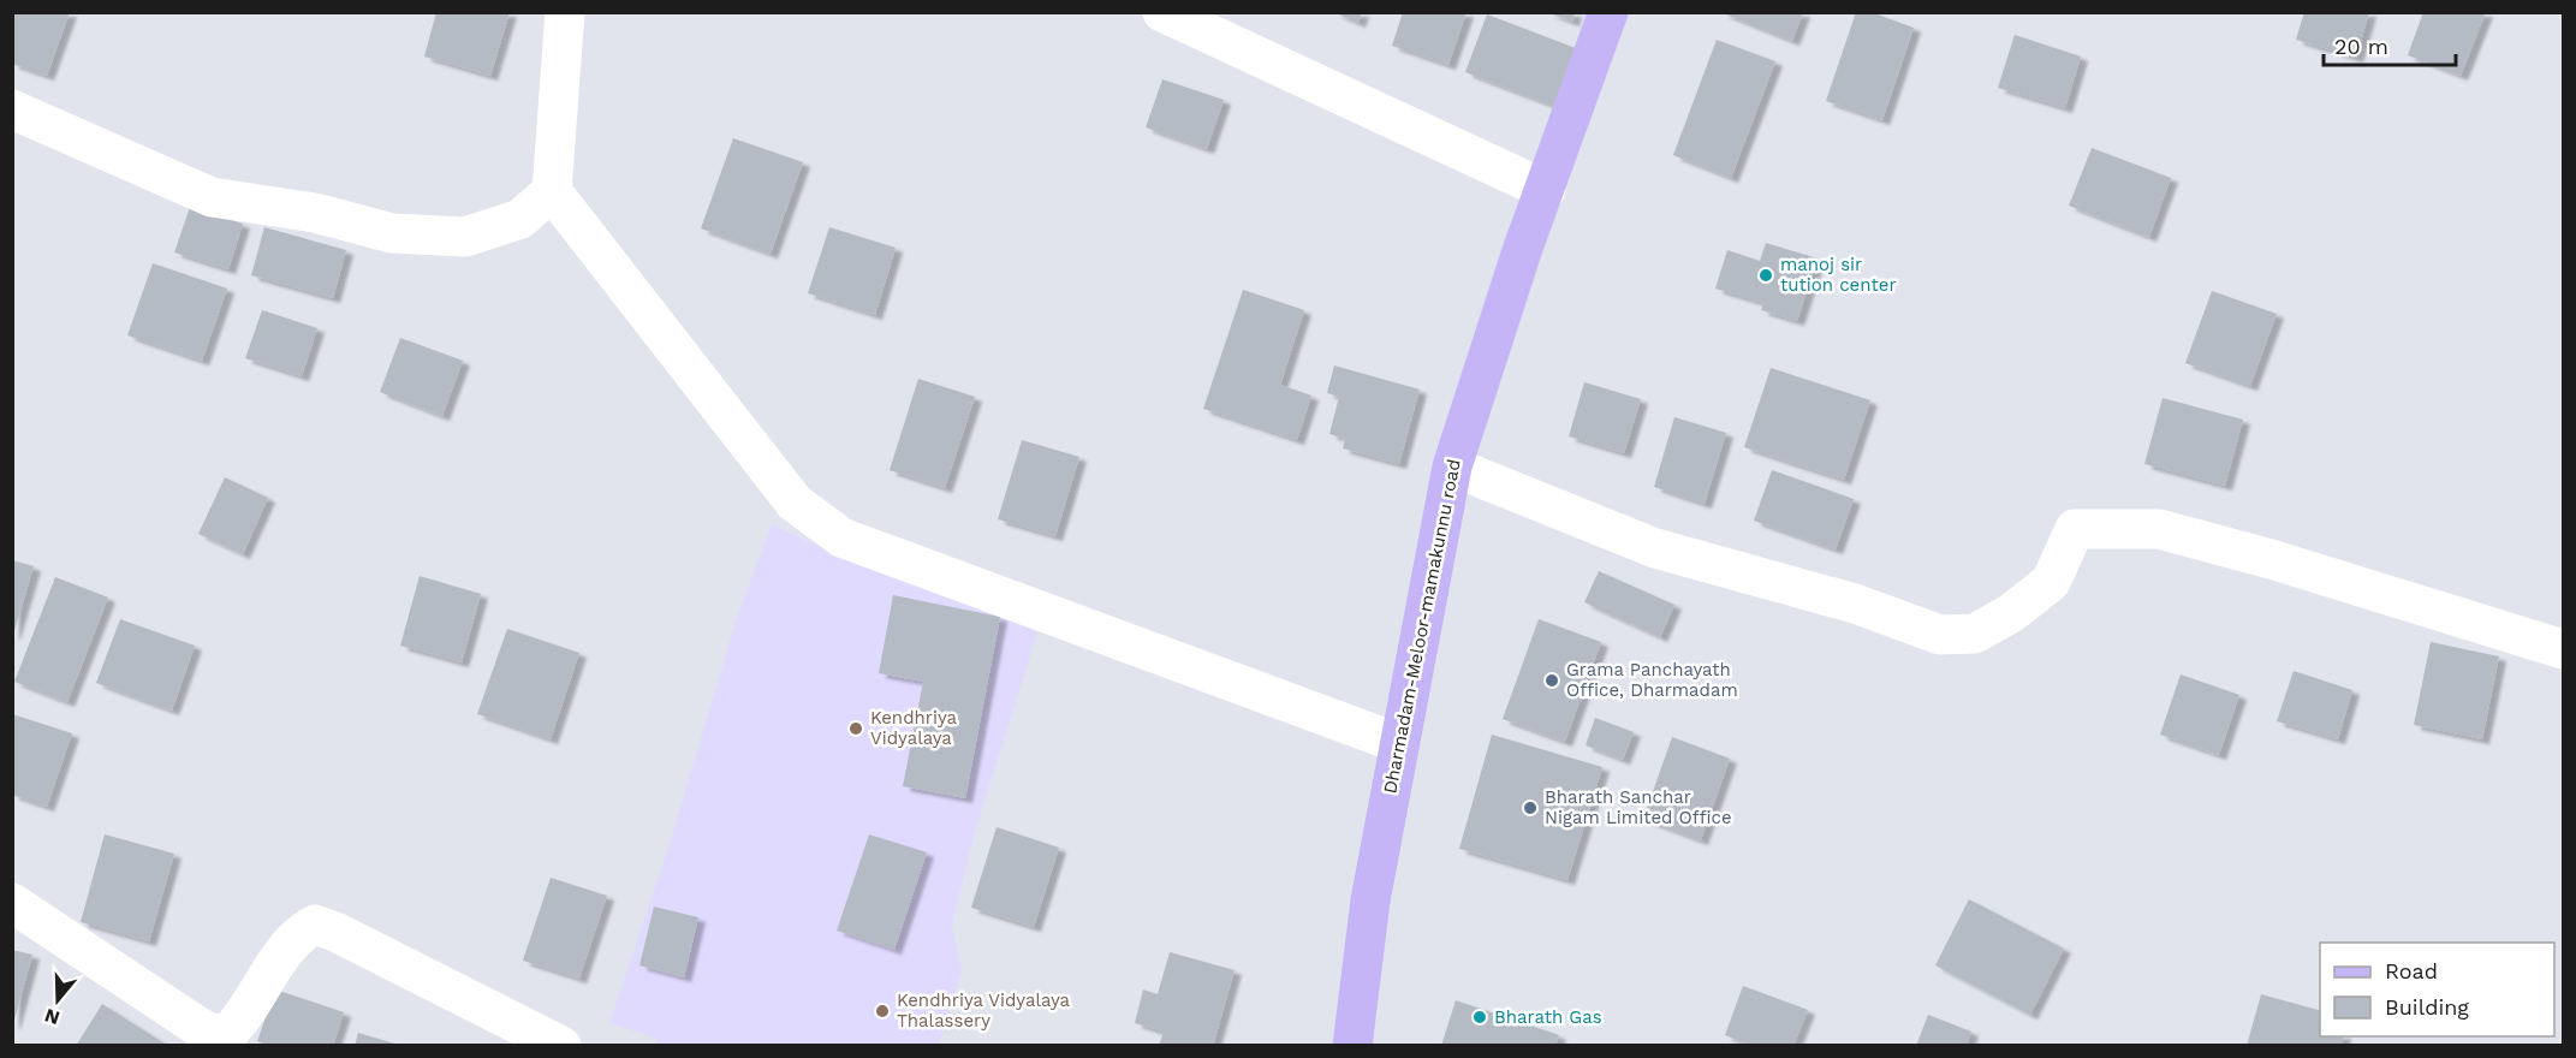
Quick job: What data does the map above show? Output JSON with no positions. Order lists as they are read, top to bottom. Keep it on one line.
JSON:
{"streets":{"main road":["Dharmadam-Meloor-mamakunnu road"]},"places":["manoj sir tution center","Grama Panchayath Office, Dharmadam","Kendhriya Vidyalaya","Bharath Sanchar Nigam Limited Office","Kendhriya Vidyalaya Thalassery","Bharath Gas"],"legend":["Road","Building"],"scale_bar":"20 m","north":"bottom"}
